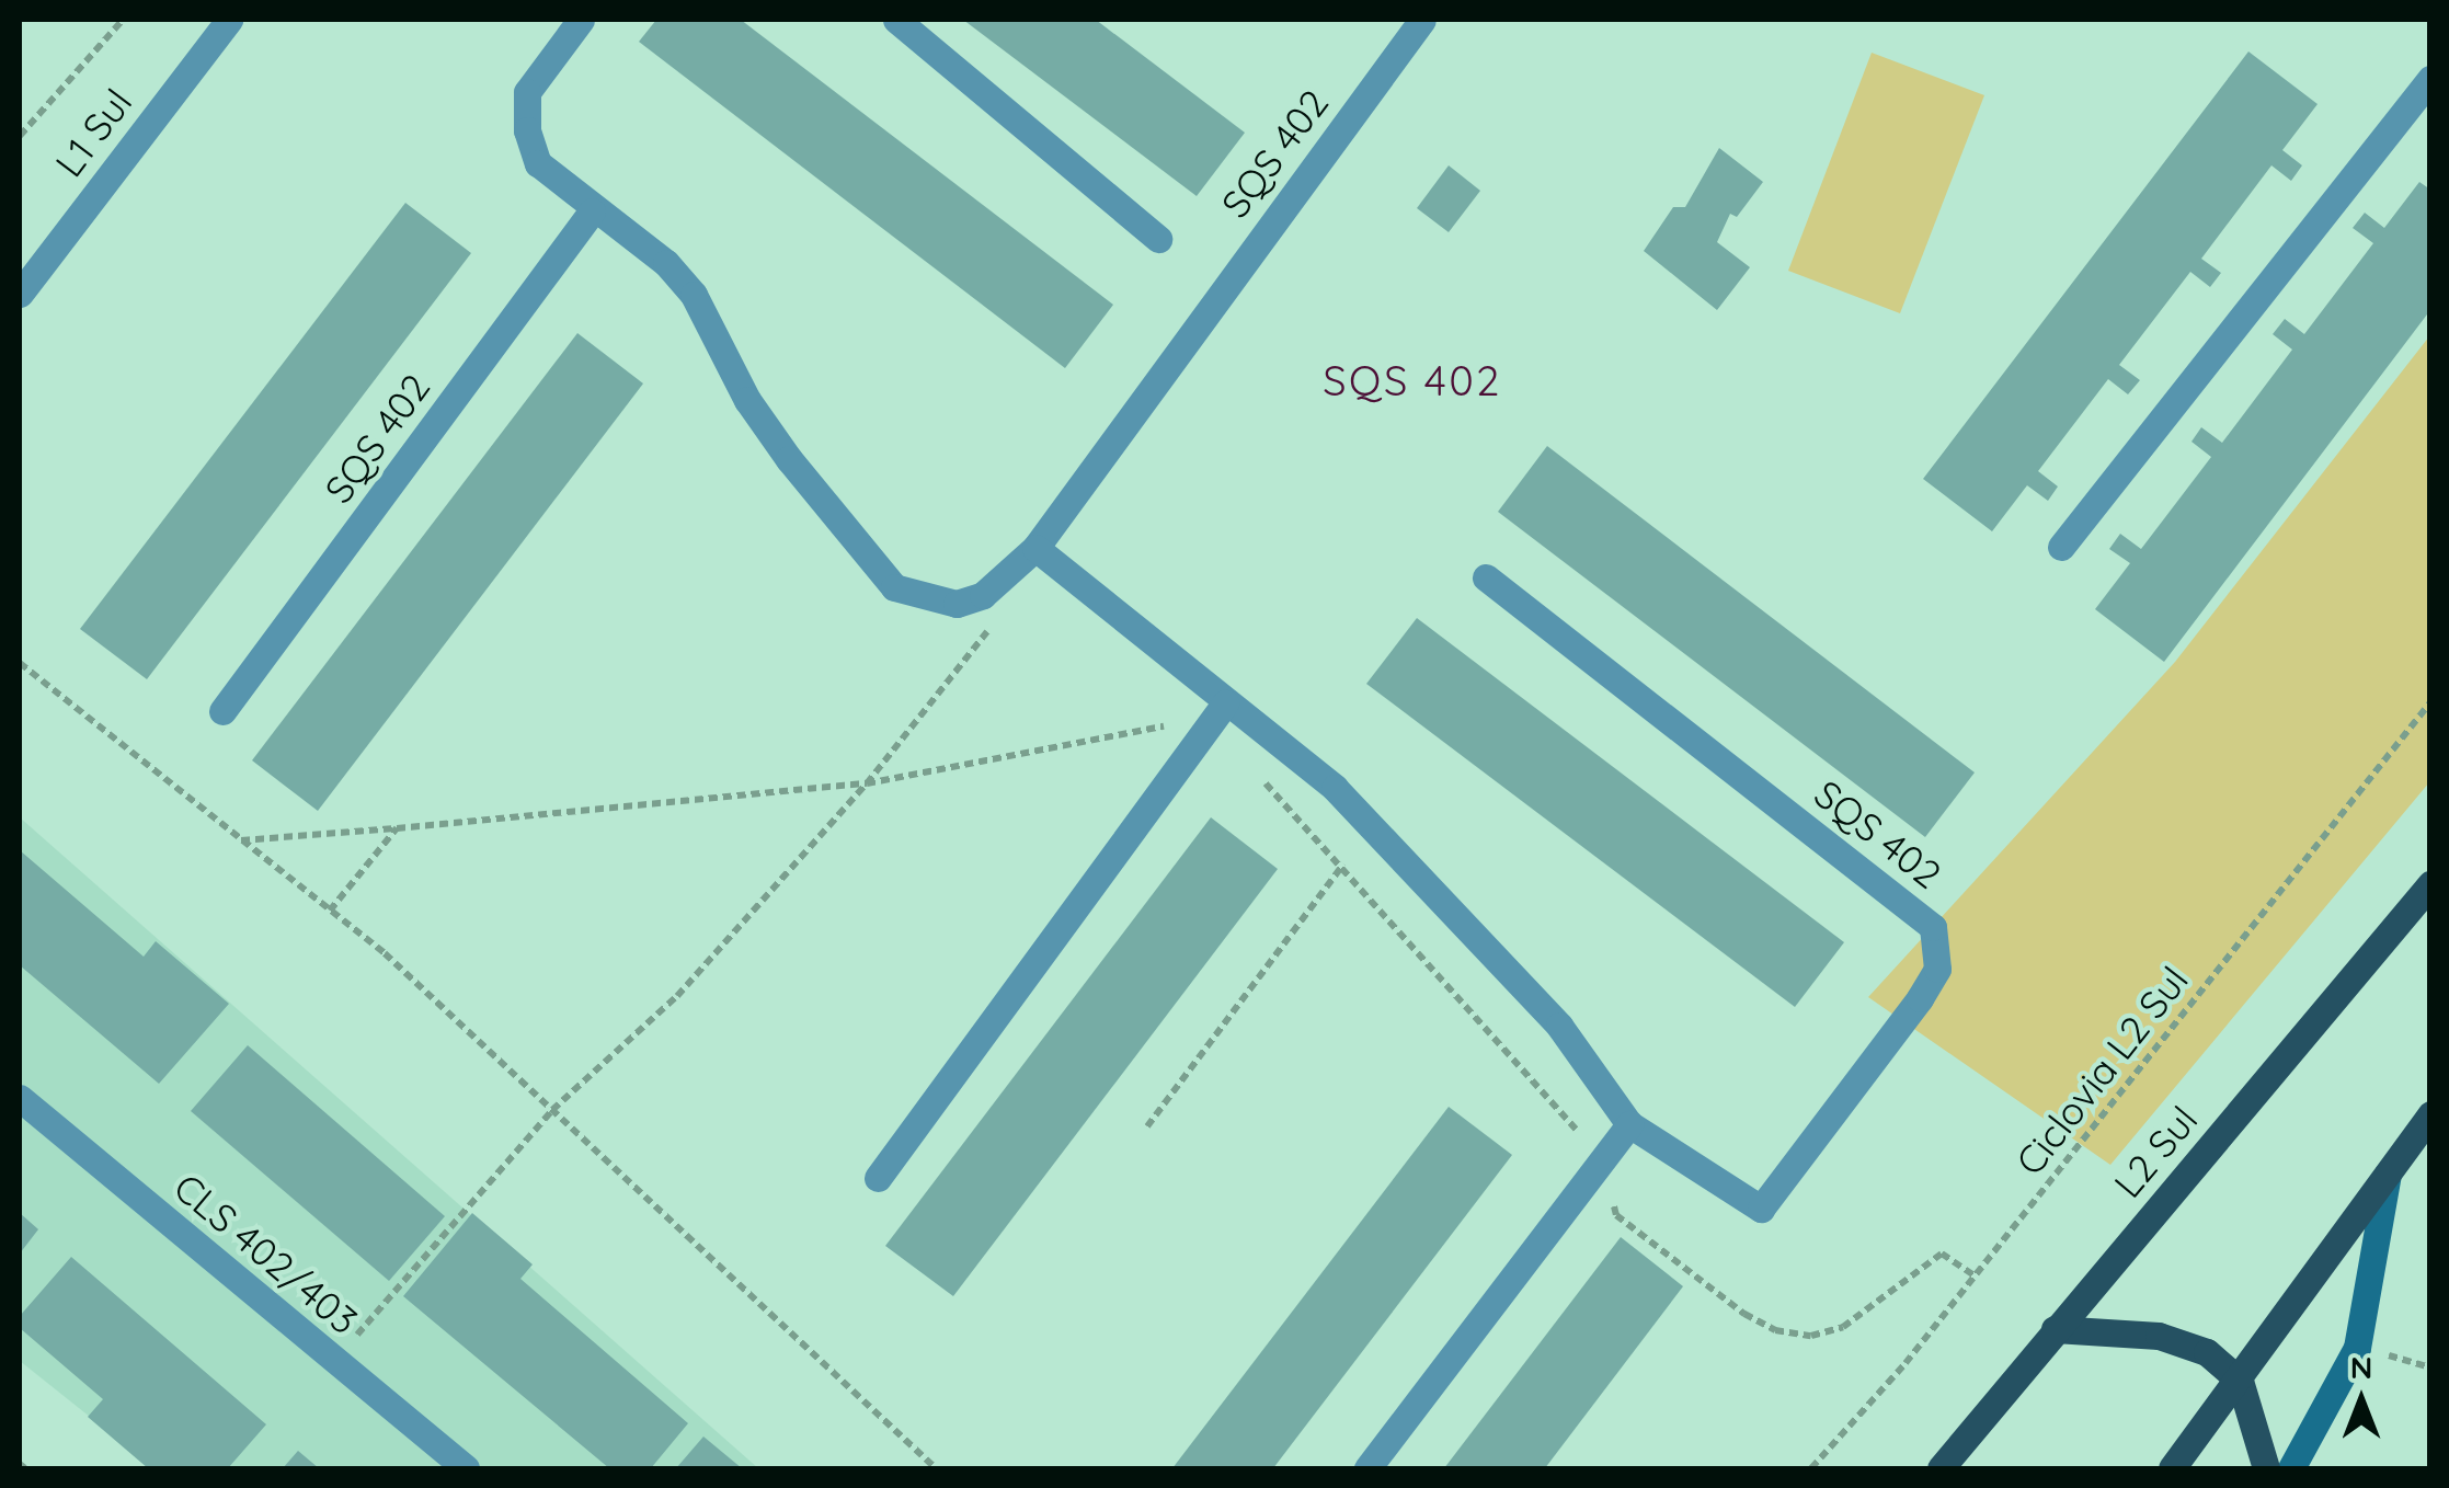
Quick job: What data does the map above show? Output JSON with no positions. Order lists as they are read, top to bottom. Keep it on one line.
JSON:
{"streets":{"main road":["L2 Sul"],"street":["L1 Sul","SQS 402","CLS 402/403"],"path":["Ciclovia L2 Sul"]},"districts":["SQS 402"],"north":"top"}
